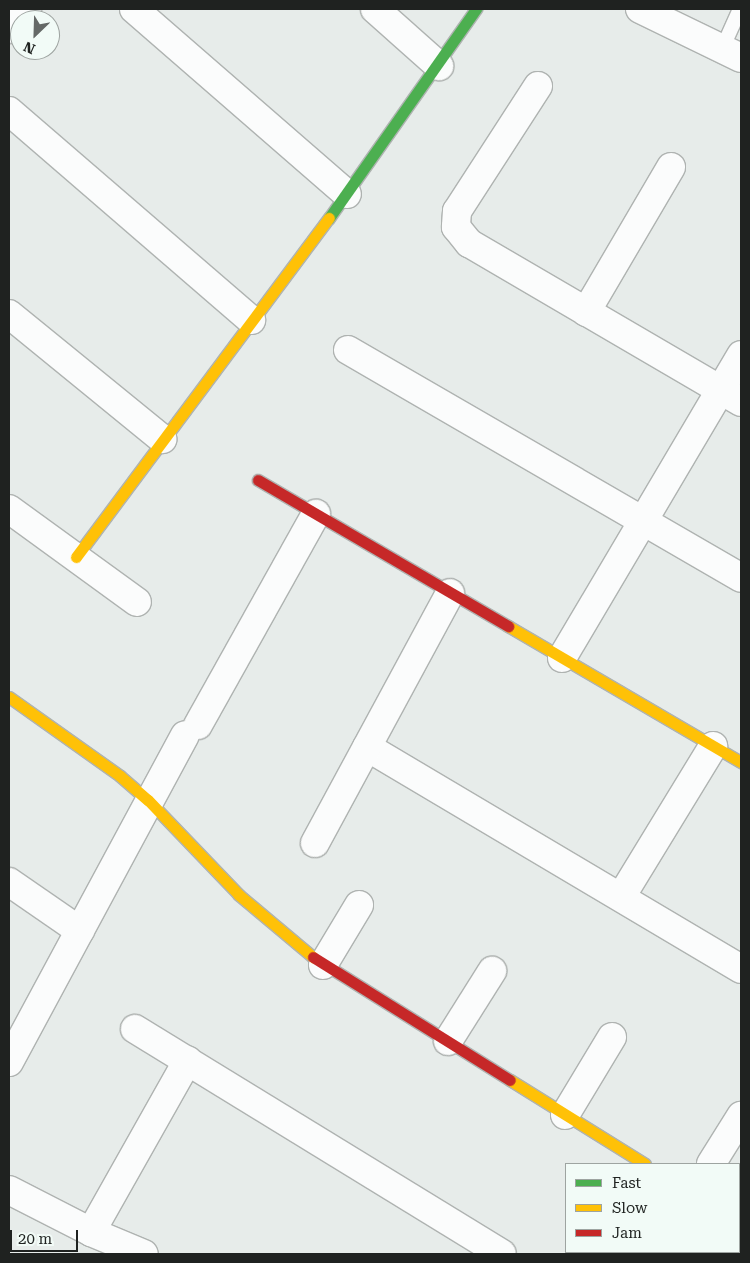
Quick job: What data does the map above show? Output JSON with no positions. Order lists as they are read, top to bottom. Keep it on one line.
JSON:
{"legend":["Fast","Slow","Jam"],"scale_bar":"20 m","north":"bottom left"}
